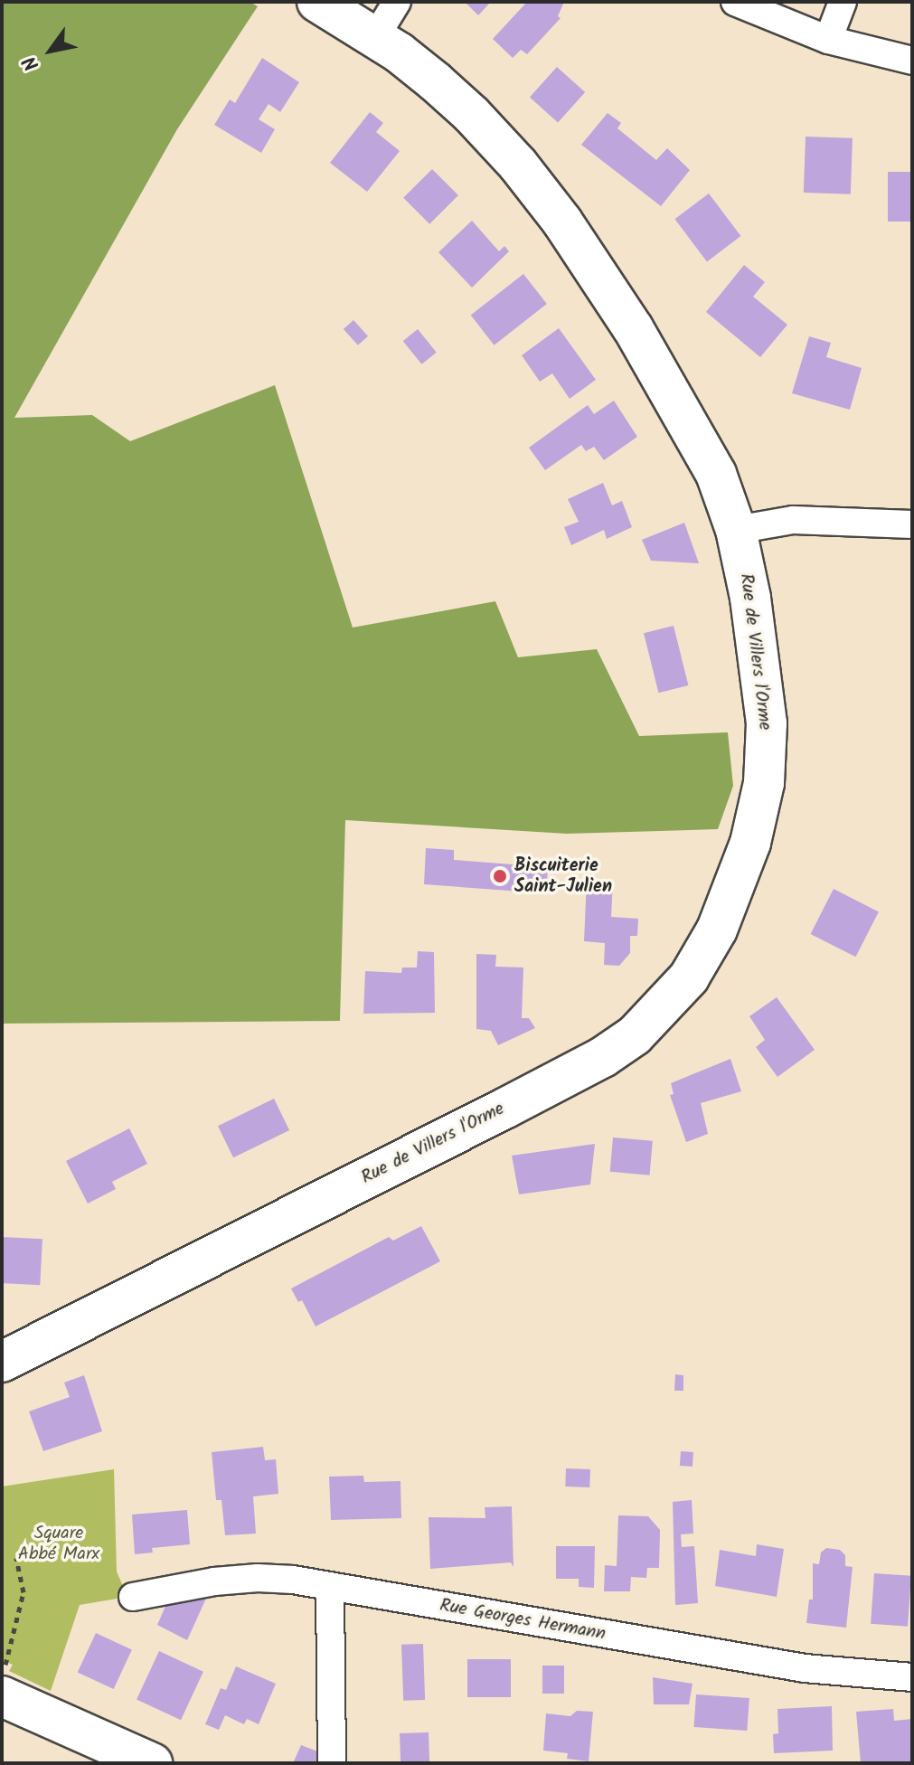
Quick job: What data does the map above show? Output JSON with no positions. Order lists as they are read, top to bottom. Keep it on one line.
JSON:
{"streets":{"main road":["Rue de Villers l'Orme"],"street":["Rue Georges Hermann"]},"parks":["Square Abbé Marx"],"places":["Biscuiterie Saint-Julien"],"north":"bottom left"}
